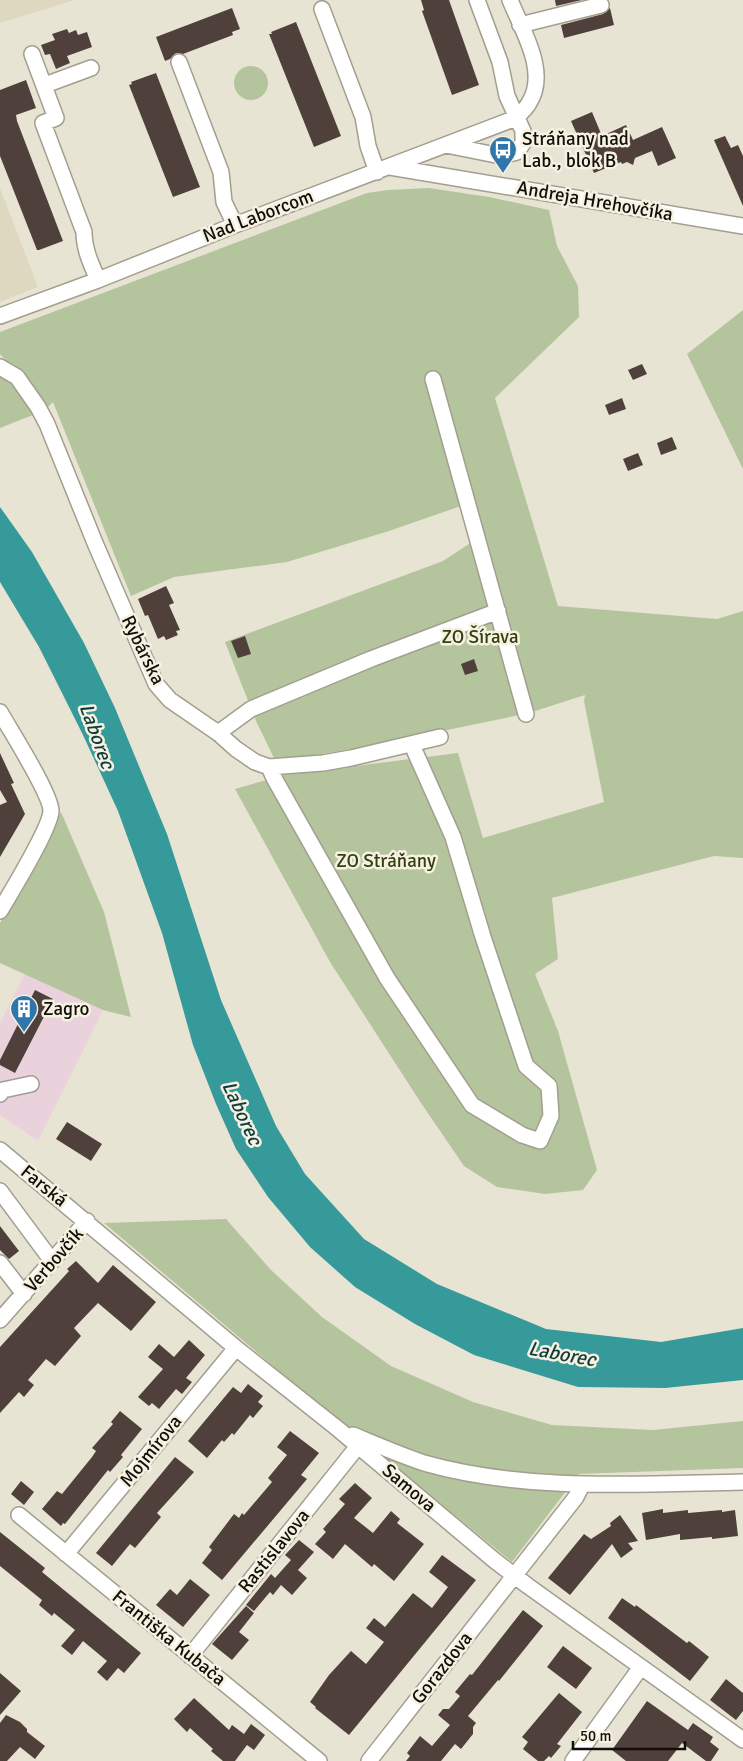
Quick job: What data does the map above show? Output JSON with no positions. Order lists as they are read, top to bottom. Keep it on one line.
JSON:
{"streets":{"street":["Andreja Hrehovčíka","Nad Laborcom","Rybárska","Farská","Verbovčík","Mojmírova","Samova","Rastislavova","Františka Kubača","Gorazdova"]},"crossings":[["Andreja Hrehovčíka","Nad Laborcom"],["Farská","Verbovčík"],["Farská","Samova"],["Verbovčík","Samova"],["Mojmírova","Samova"],["Mojmírova","Františka Kubača"],["Samova","Rastislavova"],["Samova","Gorazdova"],["Rastislavova","Františka Kubača"]],"water":["Laborec"],"parks":["ZO Šírava","ZO Stráňany"],"places":{"bus stop":["Stráňany nad Lab., blok B"],"building":["Zagro"]},"scale_bar":"50 m"}
